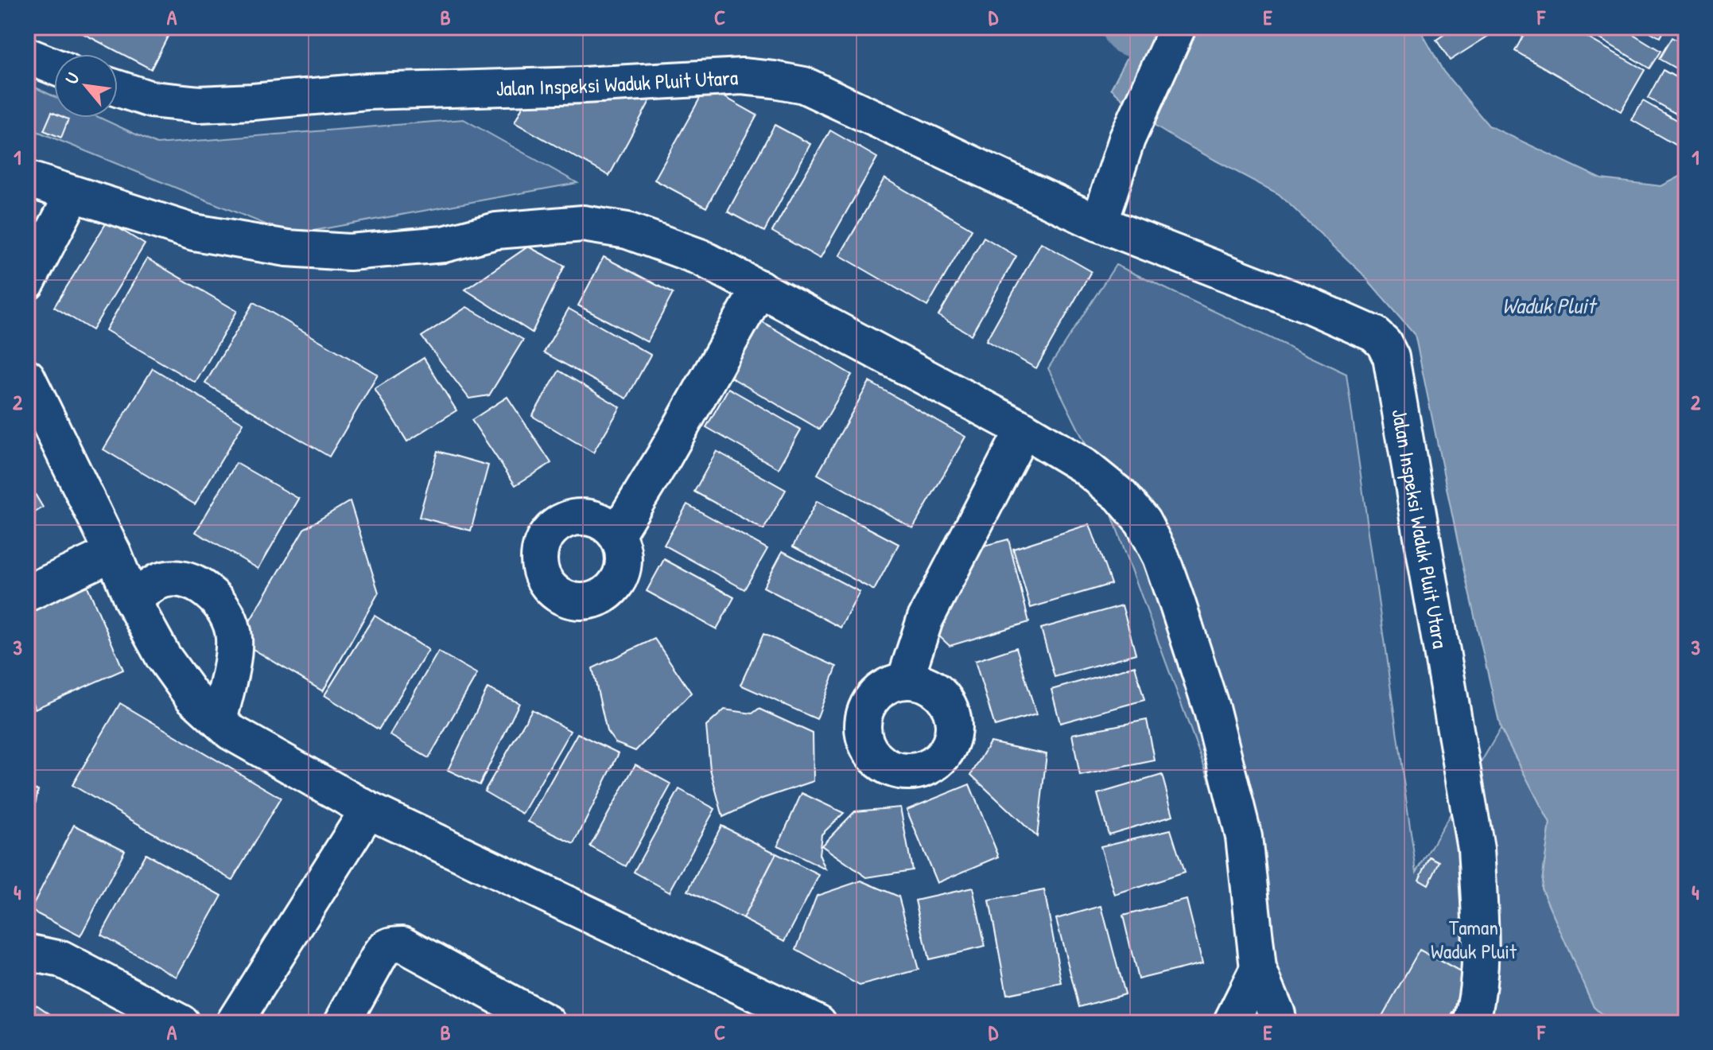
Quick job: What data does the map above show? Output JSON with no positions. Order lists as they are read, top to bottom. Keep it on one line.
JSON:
{"streets":{"street":["Jalan Inspeksi Waduk Pluit Utara"]},"water":["Waduk Pluit"],"parks":["Taman Waduk Pluit"],"north":"top left","grid":{"columns":["A","B","C","D","E","F"],"rows":["1","2","3","4"]}}
